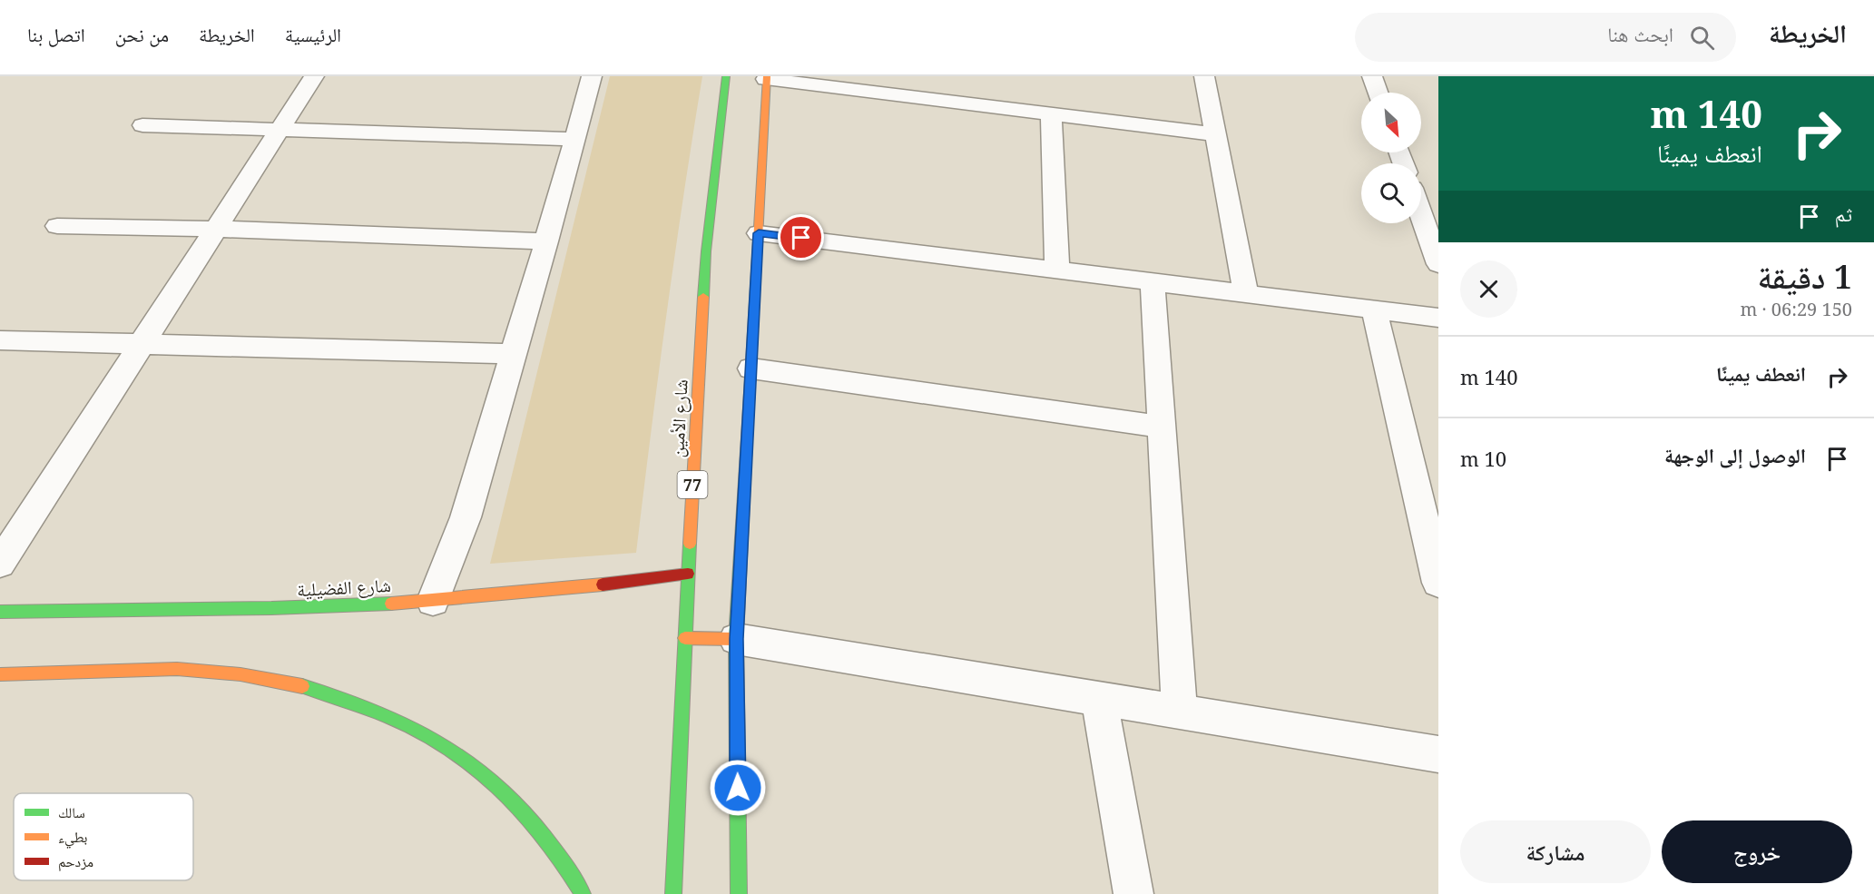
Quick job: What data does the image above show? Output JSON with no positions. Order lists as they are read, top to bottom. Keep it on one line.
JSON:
{"streets":{"main road":["شارع الأمين","77","شارع الفضيلية"]},"crossings":[["شارع الأمين","شارع الفضيلية"]],"legend":["سالك","بطيء","مزدحم"],"north":"bottom right","page":{"header":"الخريطة","search":"ابحث هنا","nav":["الرئيسية","الخريطة","من نحن","اتصل بنا"],"turn":["140 m","انعطف يمينًا"],"then":"ثم","heading":["1 دقيقة","150 m · 06:29"],"list":[{"name":"انعطف يمينًا","value":"140 m"},{"name":"الوصول إلى الوجهة","value":"10 m"}],"buttons":["خروج","مشاركة"]}}
